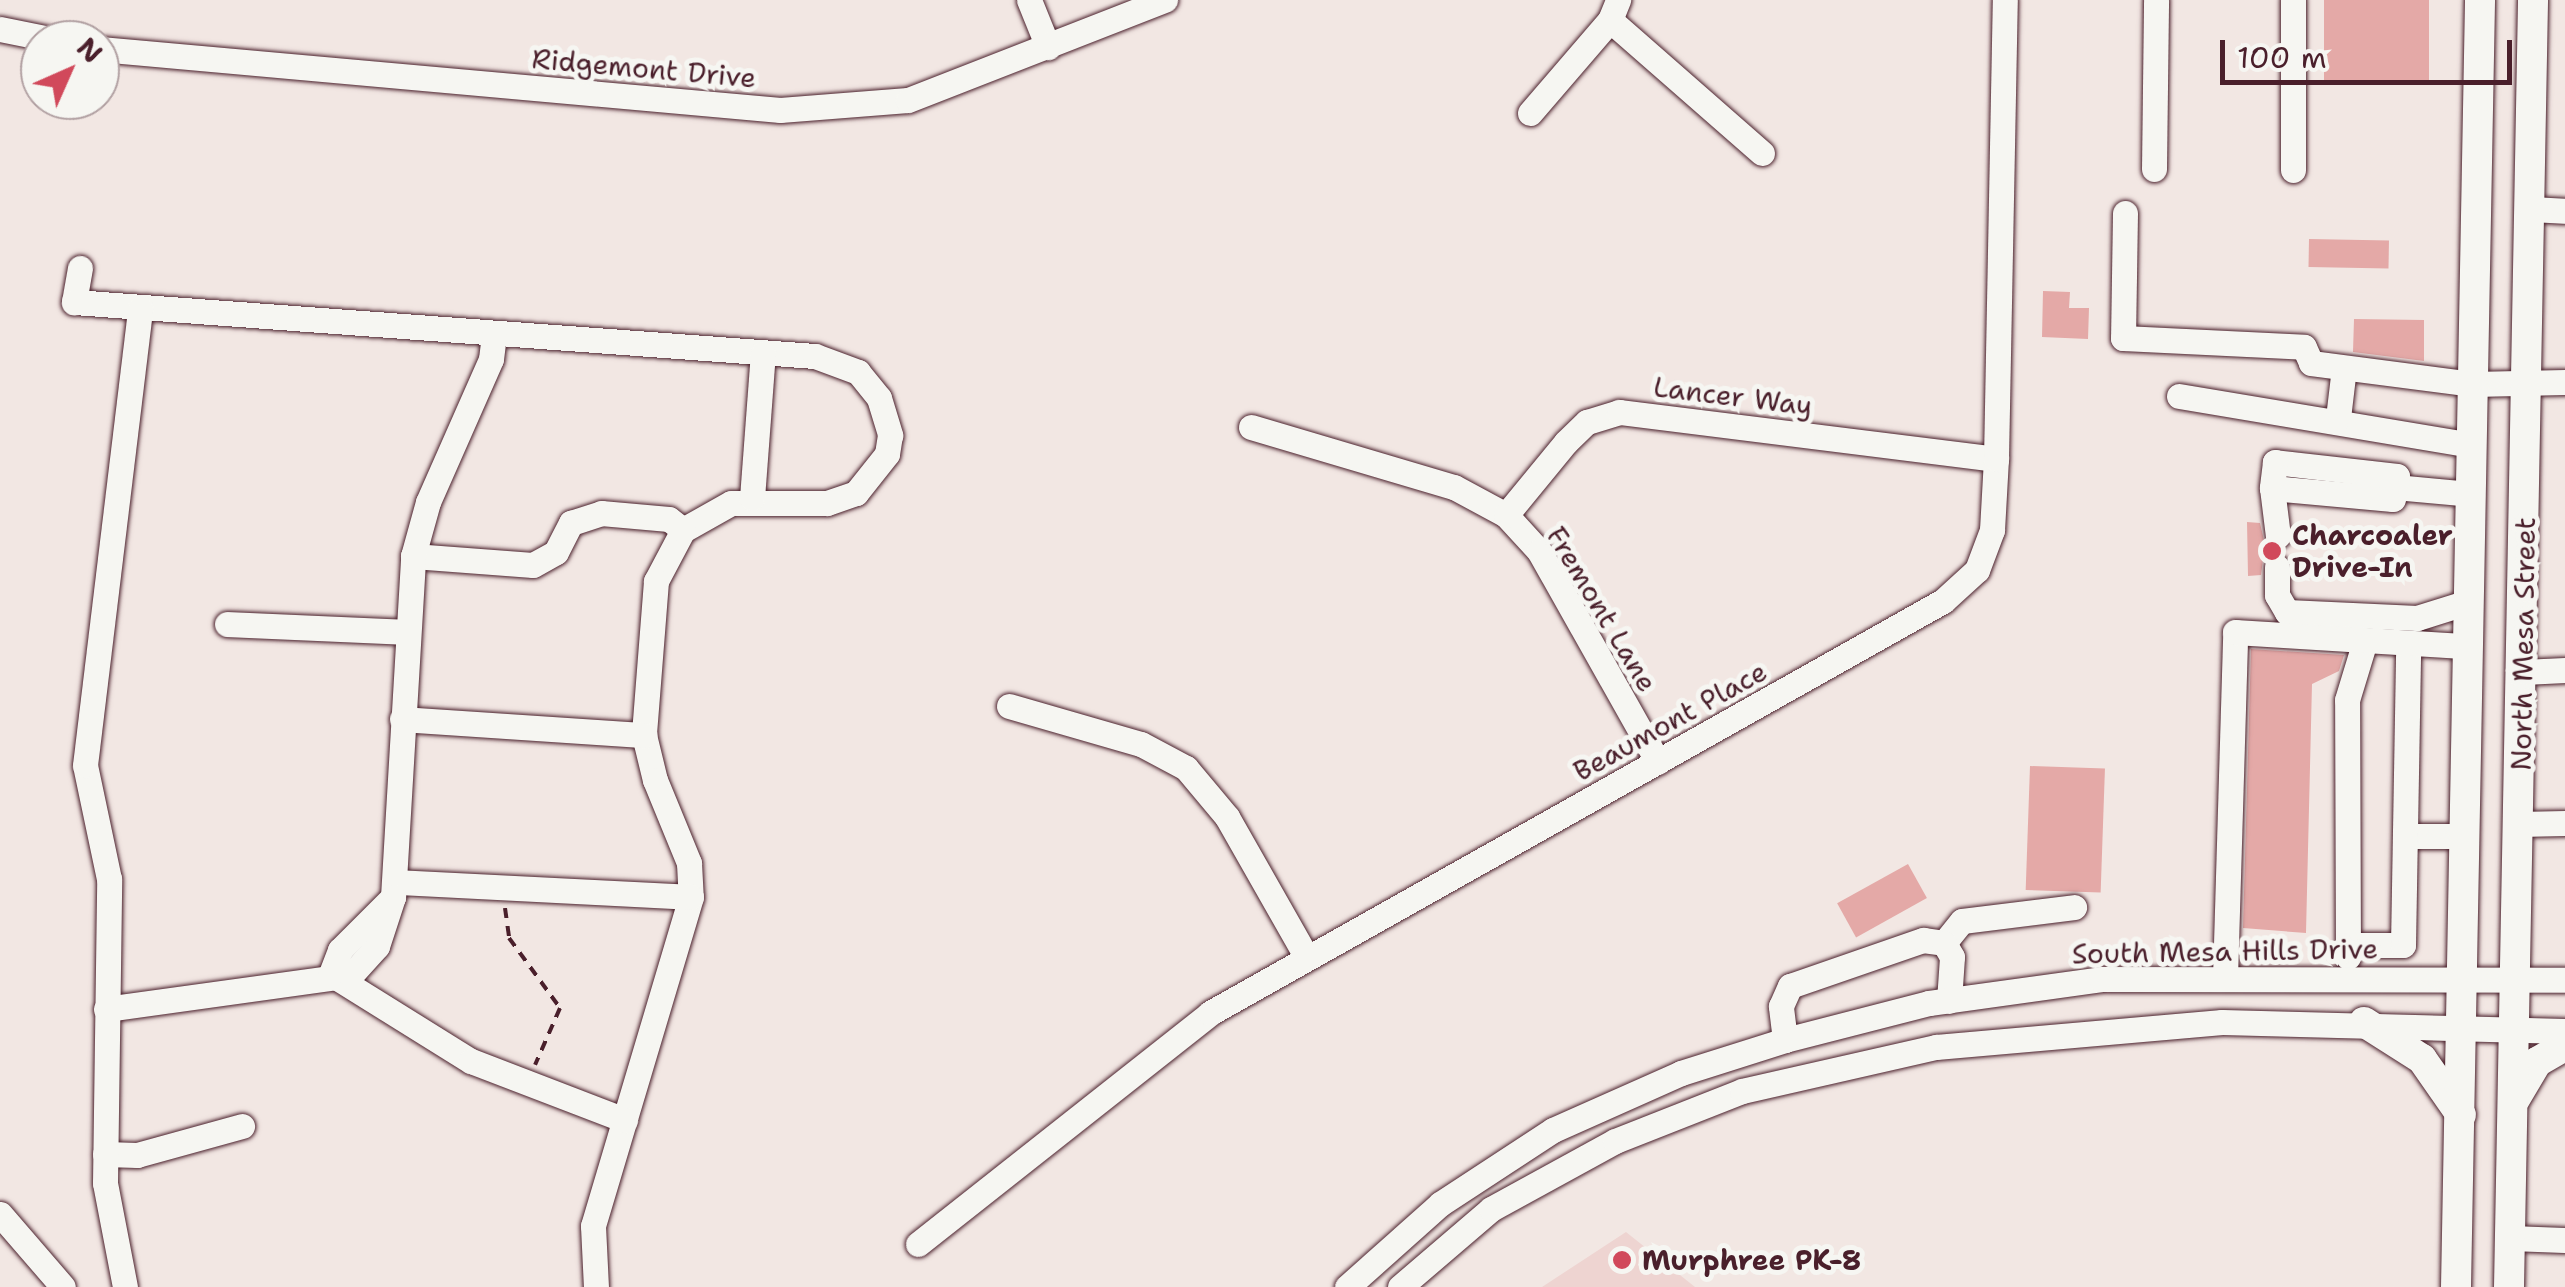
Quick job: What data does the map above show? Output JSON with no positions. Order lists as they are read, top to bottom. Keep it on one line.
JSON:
{"streets":{"main road":["North Mesa Street"],"street":["Ridgemont Drive","Lancer Way","Fremont Lane","Beaumont Place","South Mesa Hills Drive"]},"crossings":[["Lancer Way","Fremont Lane"],["Lancer Way","Beaumont Place"],["Fremont Lane","Beaumont Place"],["North Mesa Street","South Mesa Hills Drive"]],"places":["Charcoaler Drive-In","Murphree PK-8"],"scale_bar":"100 m","north":"top right"}
